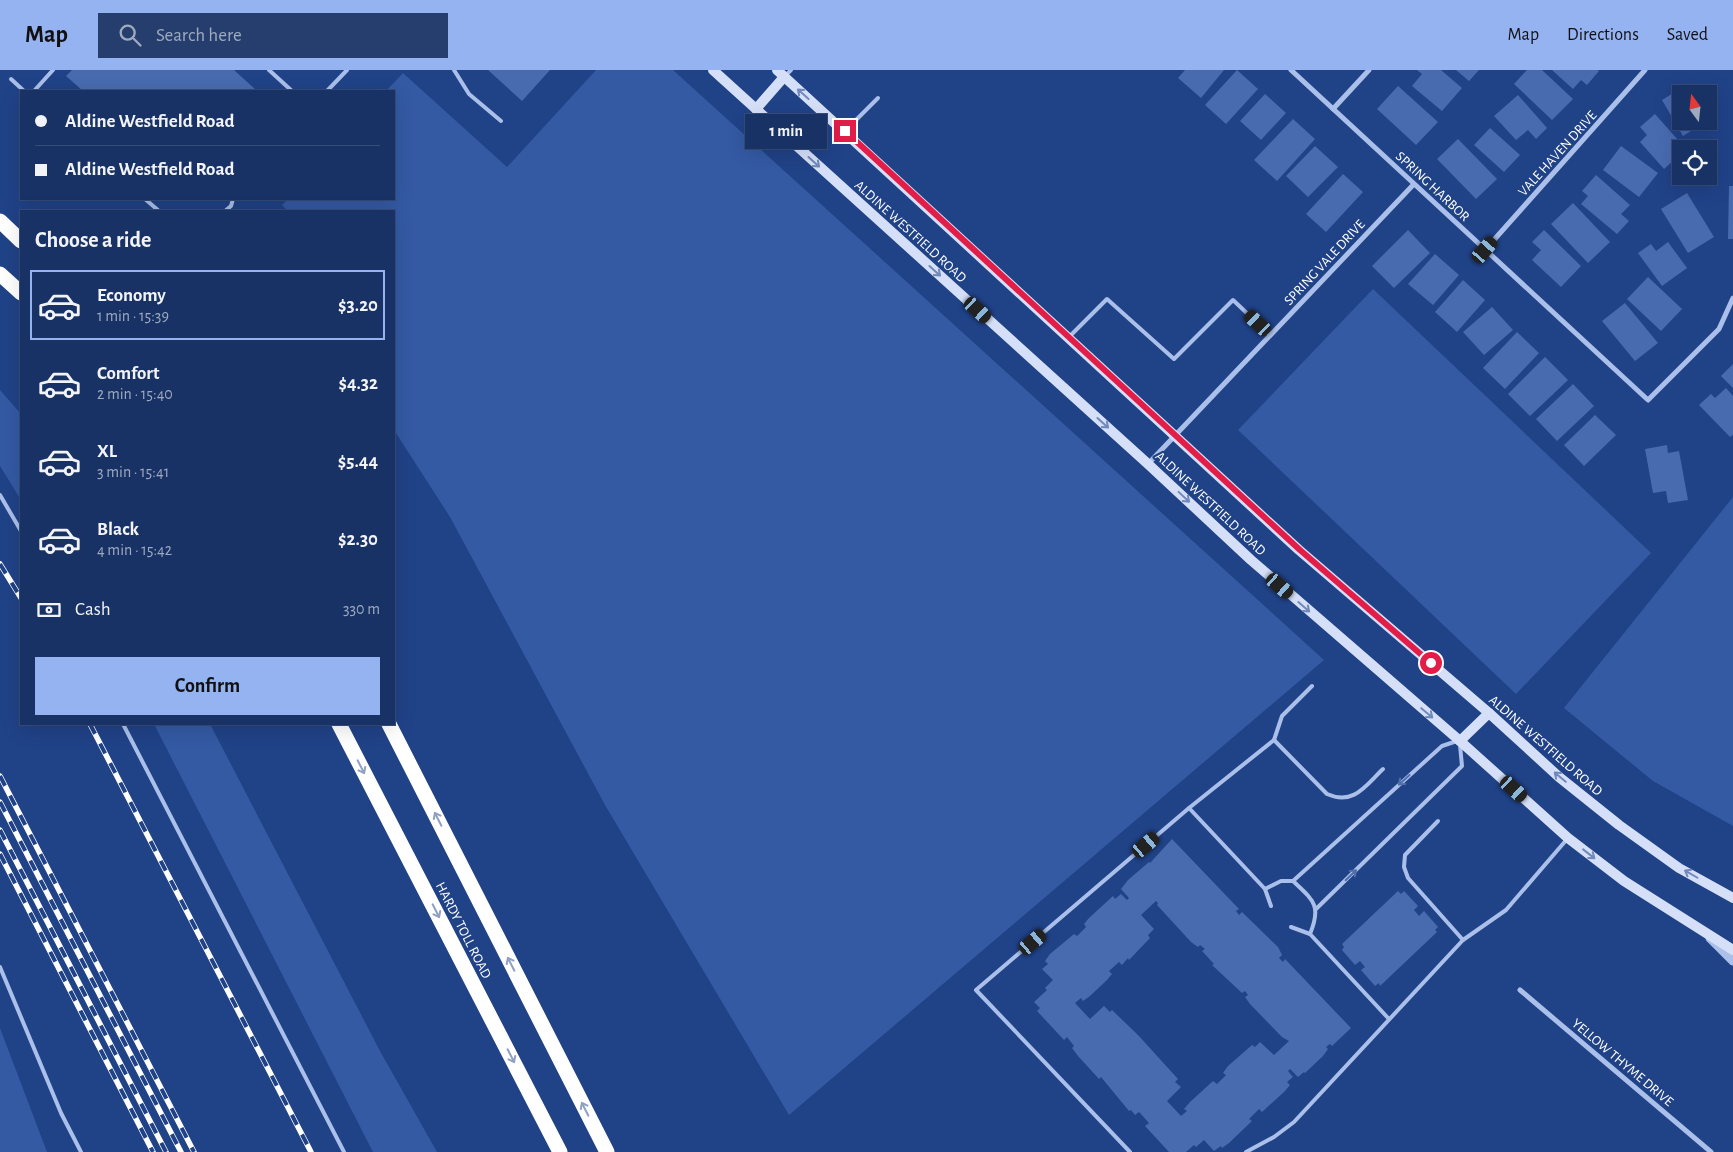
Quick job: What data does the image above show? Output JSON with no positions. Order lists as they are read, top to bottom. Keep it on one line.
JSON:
{"streets":{"highway":["HARDY TOLL ROAD"],"main road":["ALDINE WESTFIELD ROAD"],"street":["VALE HAVEN DRIVE","SPRING HARBOR","SPRING VALE DRIVE","YELLOW THYME DRIVE"]},"crossings":[["VALE HAVEN DRIVE","SPRING HARBOR"],["SPRING HARBOR","SPRING VALE DRIVE"],["ALDINE WESTFIELD ROAD","SPRING VALE DRIVE"]],"north":"top","page":{"header":"Map","search":"Search here","nav":["Map","Directions","Saved"],"banner":["Aldine Westfield Road","Aldine Westfield Road"],"bubble":"1 min","heading":"Choose a ride","list":[{"name":"Economy","note":"1 min · 15:39","value":"$3.20"},{"name":"Comfort","note":"2 min · 15:40","value":"$4.32"},{"name":"XL","note":"3 min · 15:41","value":"$5.44"},{"name":"Black","note":"4 min · 15:42","value":"$2.30"}],"pay":["Cash","330 m"],"buttons":"Confirm"}}
